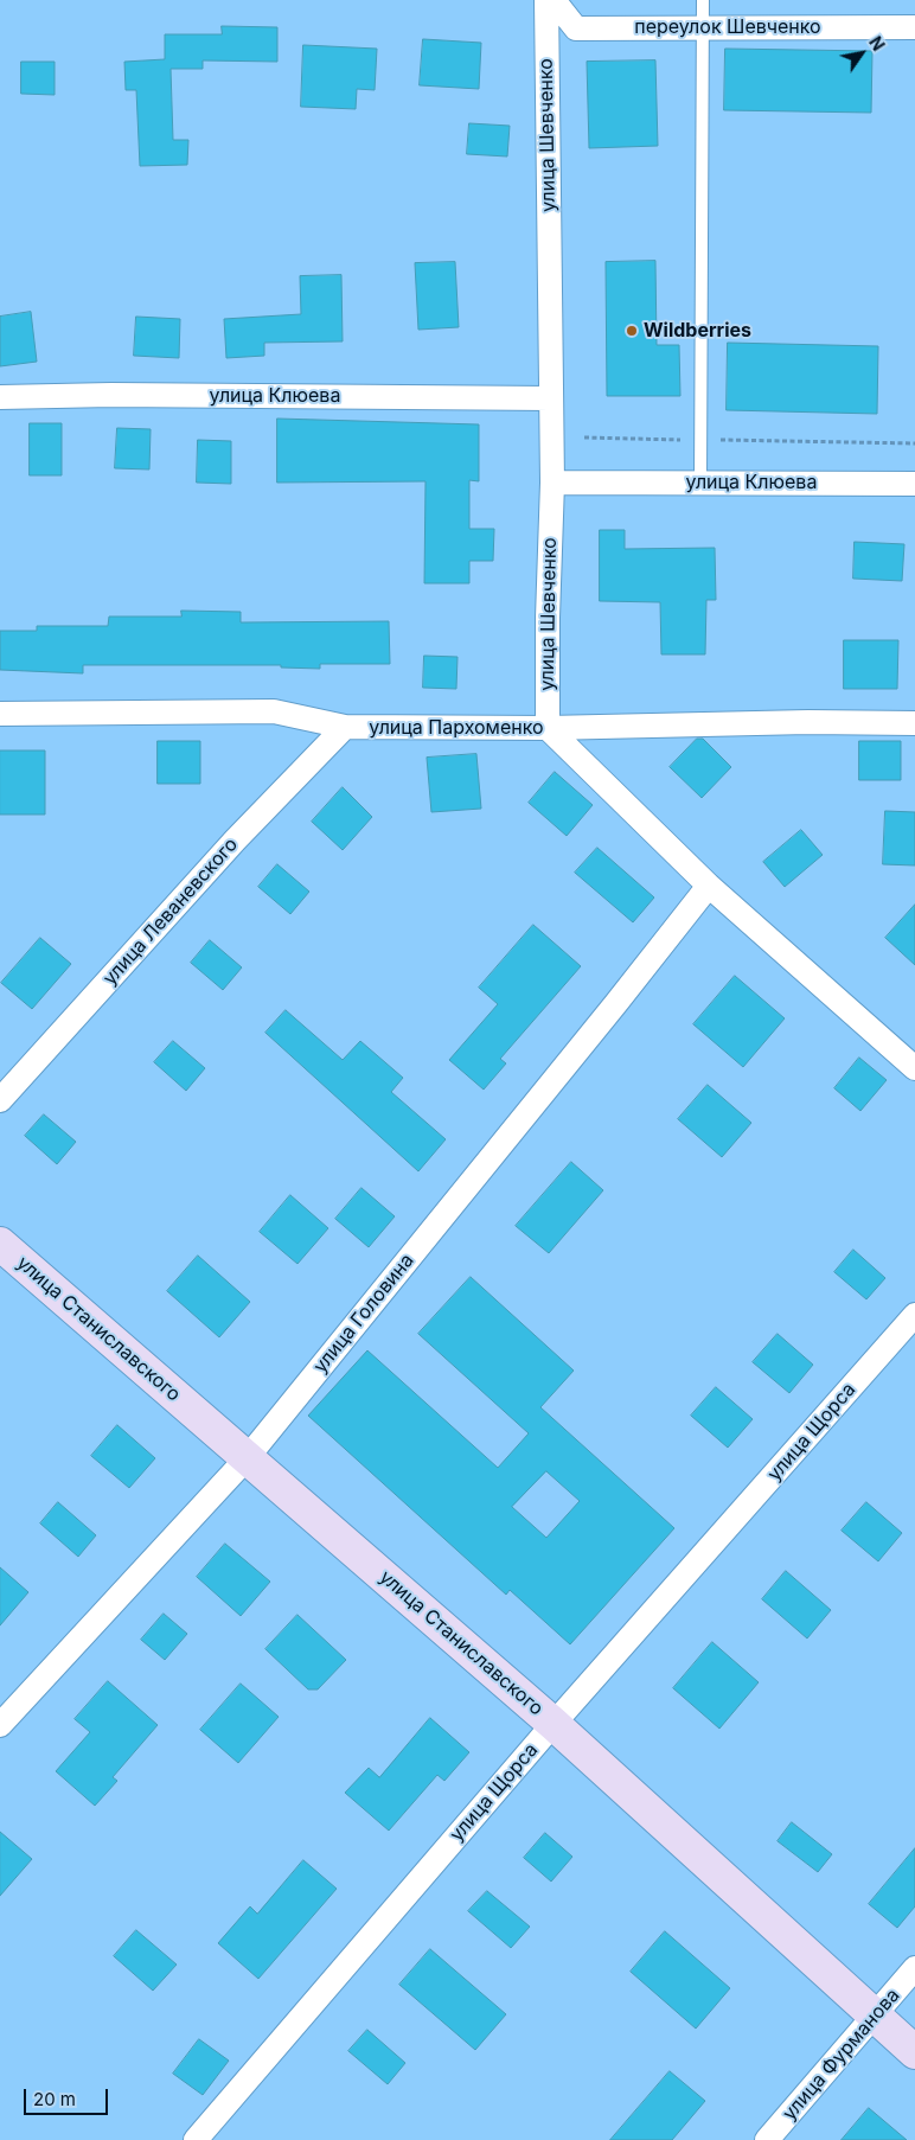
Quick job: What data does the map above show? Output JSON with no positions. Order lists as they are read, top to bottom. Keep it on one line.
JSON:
{"streets":{"street":["переулок Шевченко","улица Шевченко","улица Клюева","улица Пархоменко","улица Леваневского","улица Головина","улица Станиславского","улица Щорса","улица Фурманова"]},"crossings":[["улица Шевченко","улица Клюева"],["улица Шевченко","улица Пархоменко"],["улица Пархоменко","улица Леваневского"],["улица Головина","улица Станиславского"],["улица Станиславского","улица Щорса"],["улица Станиславского","улица Фурманова"]],"places":["Wildberries"],"scale_bar":"20 m","north":"top right"}
